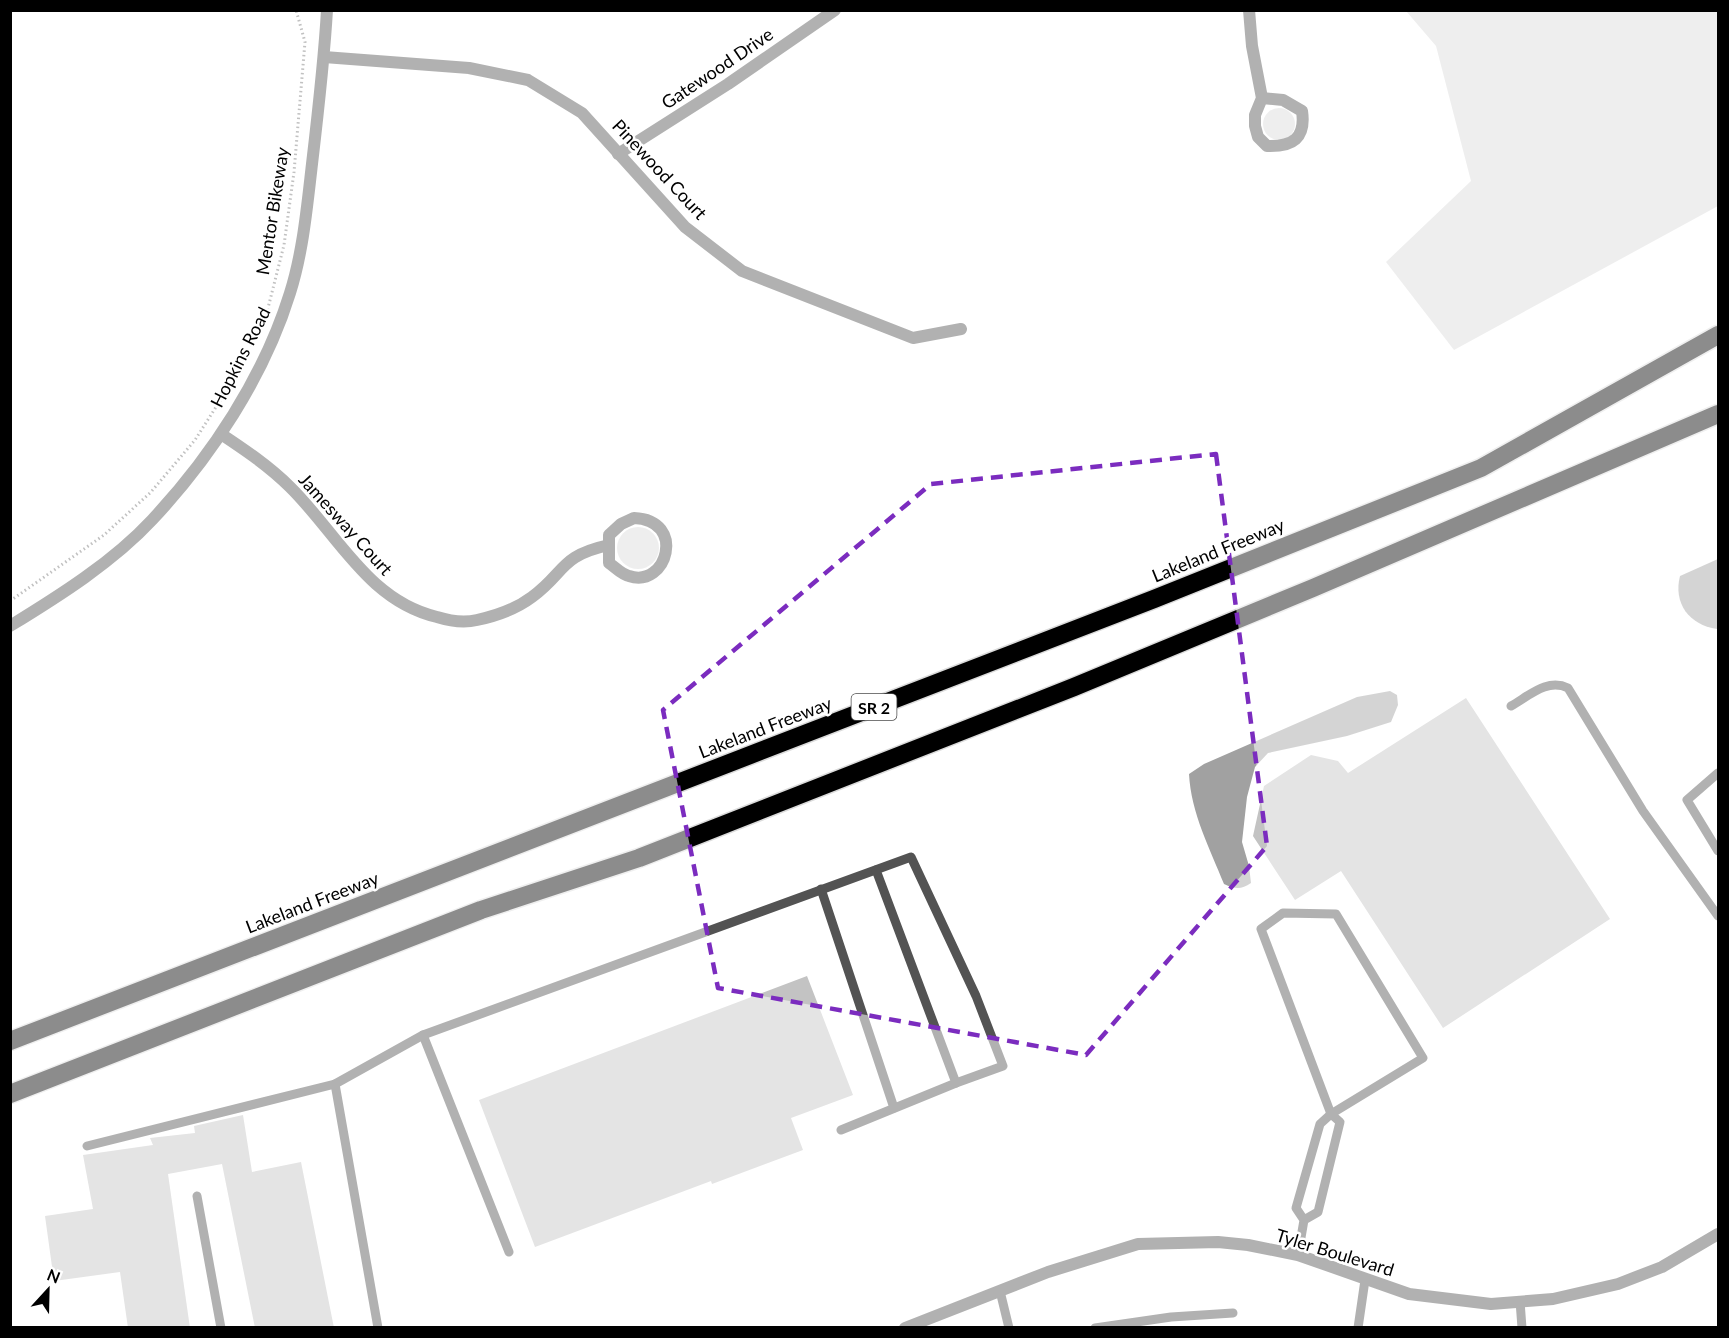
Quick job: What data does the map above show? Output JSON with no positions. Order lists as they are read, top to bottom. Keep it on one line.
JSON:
{"streets":{"highway":["Lakeland Freeway","SR 2"],"street":["Gatewood Drive","Pinewood Court","Hopkins Road","Jamesway Court","Tyler Boulevard"],"path":["Mentor Bikeway"]},"crossings":[["Gatewood Drive","Pinewood Court"],["Pinewood Court","Hopkins Road"],["Hopkins Road","Jamesway Court"]],"north":"top"}
